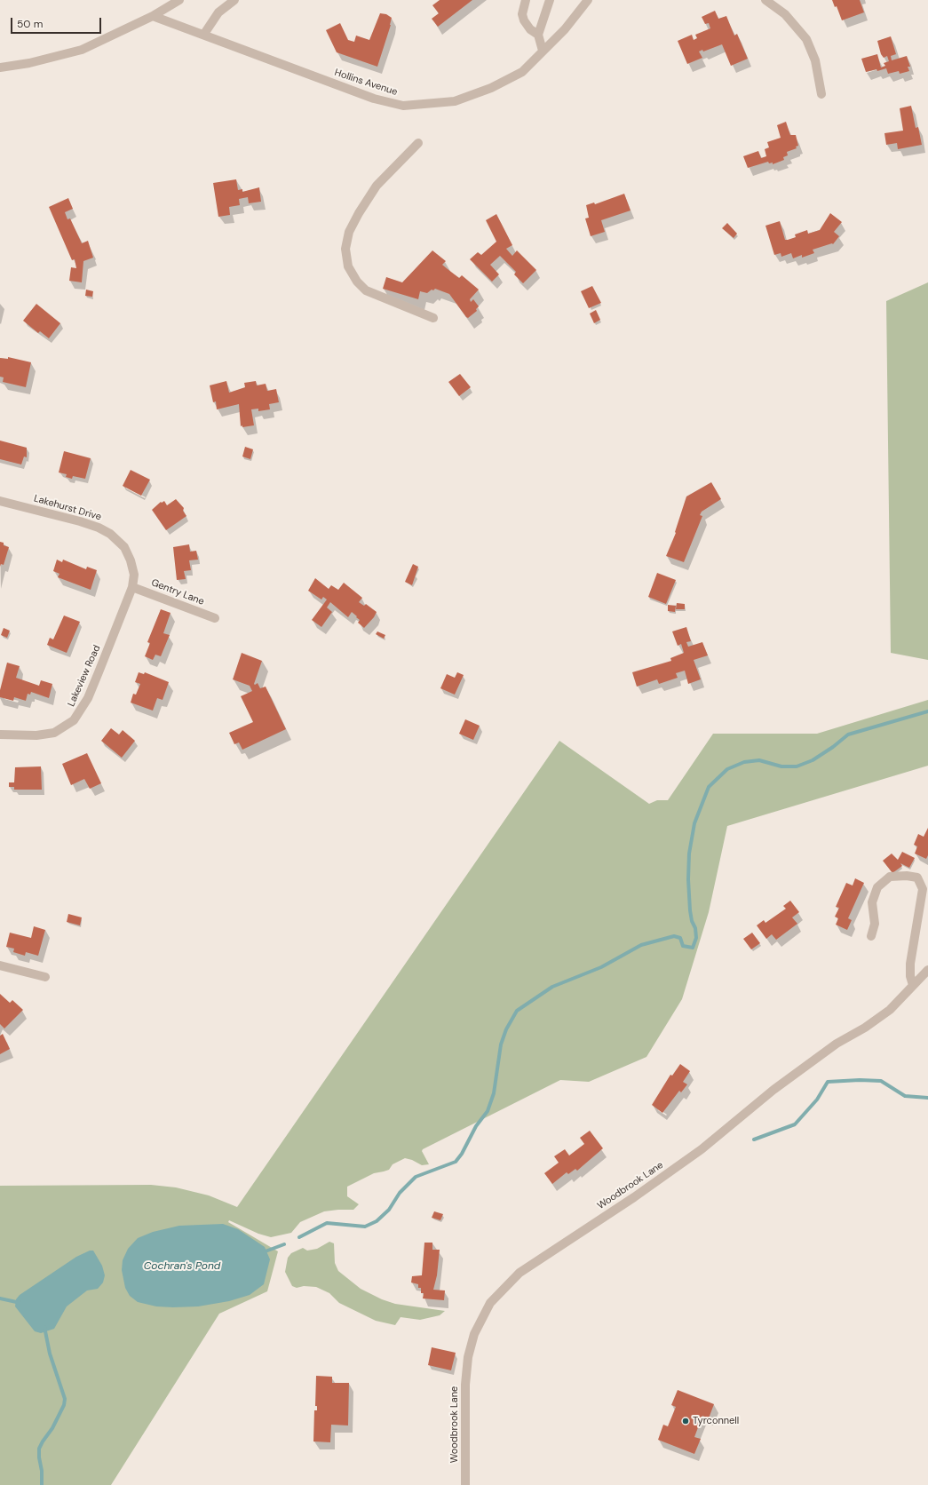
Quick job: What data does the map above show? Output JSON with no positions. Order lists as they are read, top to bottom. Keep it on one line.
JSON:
{"streets":{"street":["Hollins Avenue","Lakehurst Drive","Gentry Lane","Lakeview Road","Woodbrook Lane"]},"crossings":[["Lakehurst Drive","Gentry Lane"],["Lakehurst Drive","Lakeview Road"],["Gentry Lane","Lakeview Road"]],"water":["Cochran's Pond"],"places":["Tyrconnell"],"scale_bar":"50 m"}
